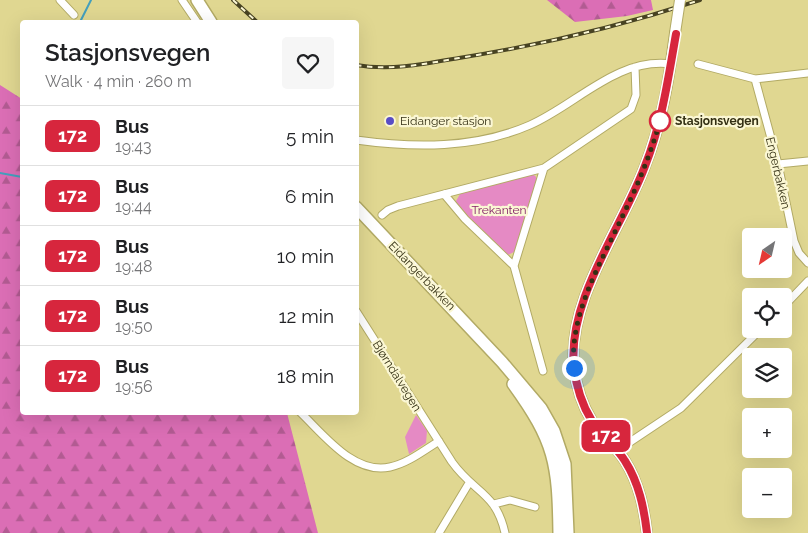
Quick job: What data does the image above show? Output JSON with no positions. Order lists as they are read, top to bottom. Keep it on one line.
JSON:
{"streets":{"main road":["Eidangerbakken"],"street":["Engerbakken","Bjørndalvegen"]},"parks":["Trekanten"],"places":["Eidanger stasjon","Stasjonsvegen"],"lines":["bus line 172"],"north":"bottom left","page":{"on_map":"172","heading":["Stasjonsvegen","Walk · 4 min · 260 m"],"list":[{"mark":"172","name":"Bus","note":"19:43","value":"5 min"},{"mark":"172","name":"Bus","note":"19:44","value":"6 min"},{"mark":"172","name":"Bus","note":"19:48","value":"10 min"},{"mark":"172","name":"Bus","note":"19:50","value":"12 min"},{"mark":"172","name":"Bus","note":"19:56","value":"18 min"}],"map_buttons":["+","−"]}}
